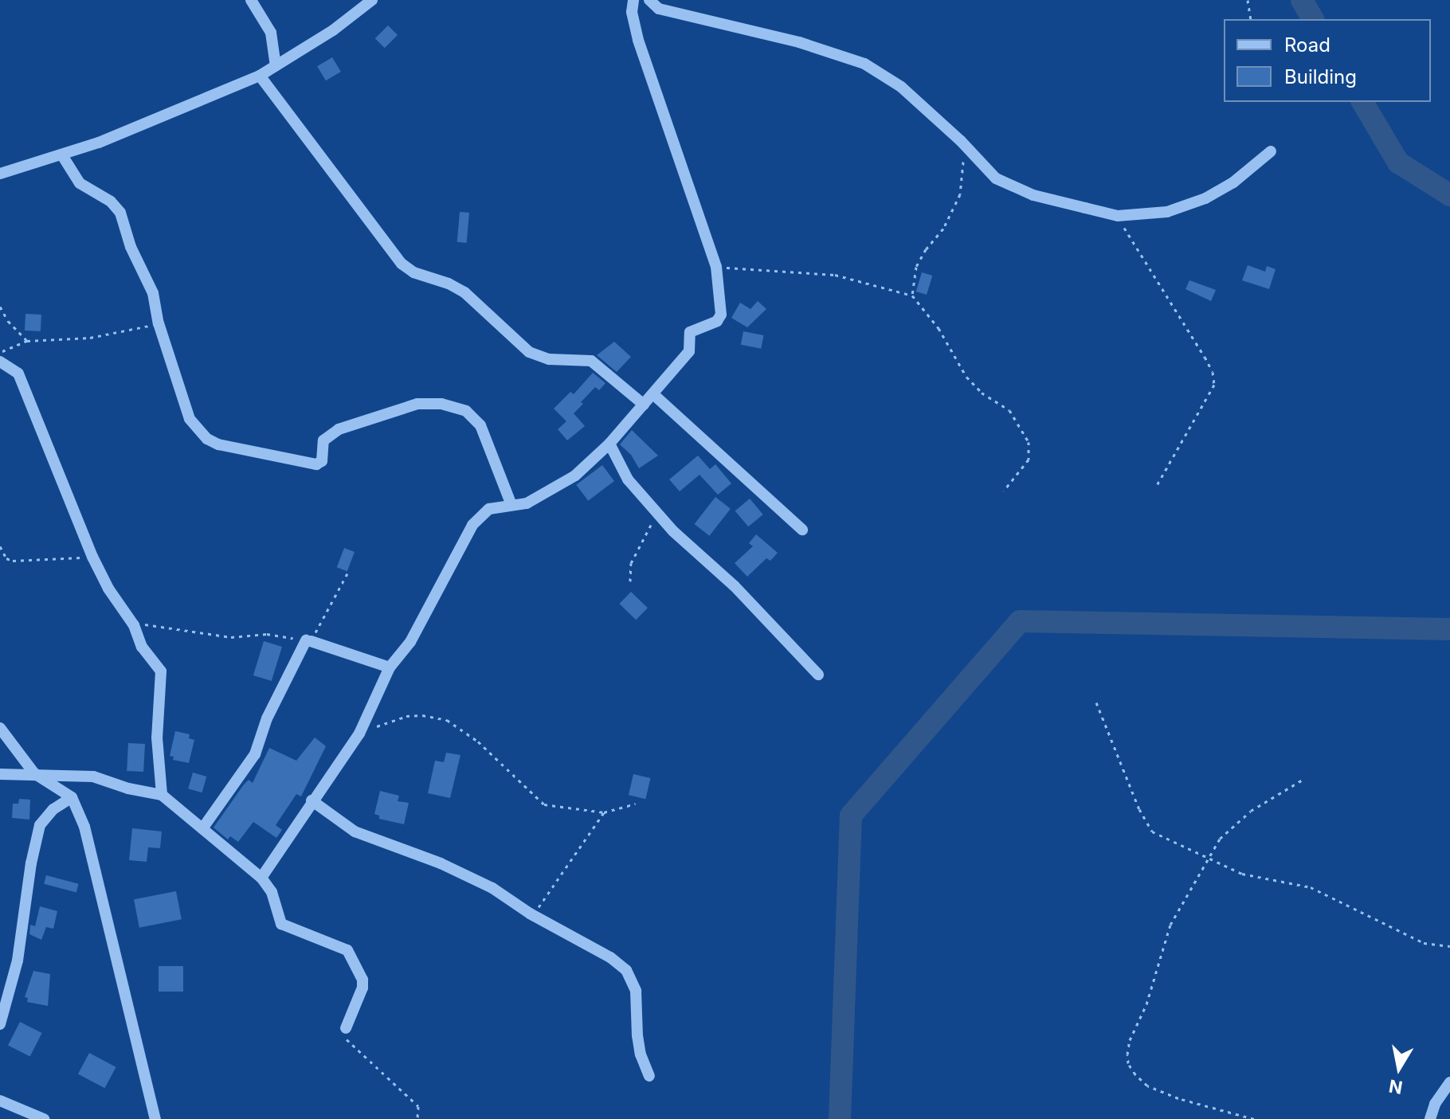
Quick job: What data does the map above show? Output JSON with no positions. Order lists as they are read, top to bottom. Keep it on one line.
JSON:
{"legend":["Road","Building"],"north":"bottom"}
